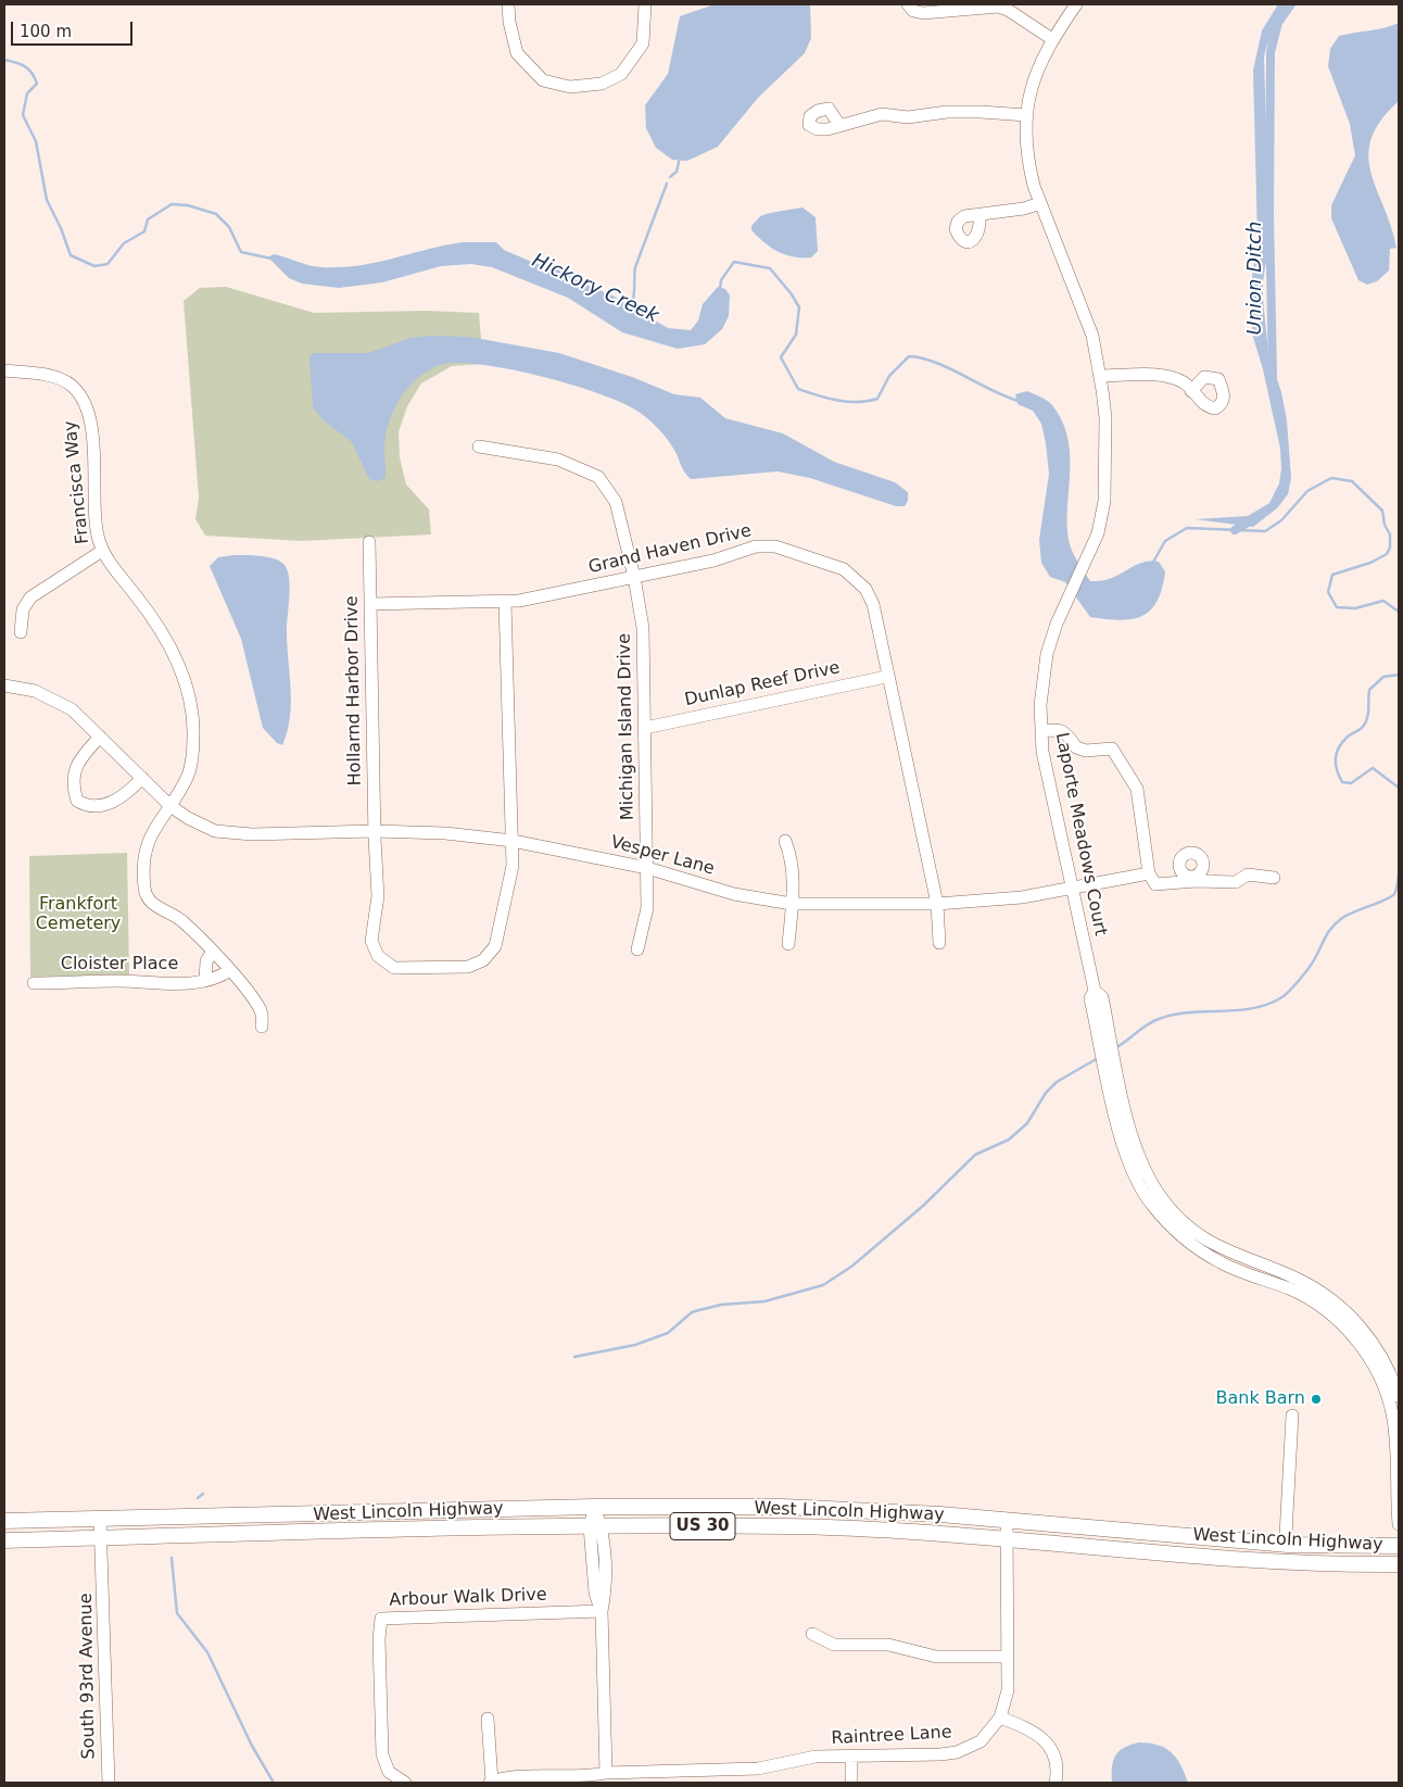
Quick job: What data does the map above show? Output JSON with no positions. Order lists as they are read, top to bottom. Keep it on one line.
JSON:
{"streets":{"main road":["West Lincoln Highway","US 30"],"street":["Francisca Way","Grand Haven Drive","Dunlap Reef Drive","Hollarnd Harbor Drive","Michigan Island Drive","Laporte Meadows Court","Vesper Lane","Cloister Place","Arbour Walk Drive","South 93rd Avenue","Raintree Lane"]},"crossings":[["Francisca Way","Vesper Lane"],["Francisca Way","Cloister Place"],["Grand Haven Drive","Dunlap Reef Drive"],["Grand Haven Drive","Hollarnd Harbor Drive"],["Grand Haven Drive","Michigan Island Drive"],["Grand Haven Drive","Vesper Lane"],["Dunlap Reef Drive","Michigan Island Drive"],["Hollarnd Harbor Drive","Vesper Lane"],["Michigan Island Drive","Vesper Lane"],["Laporte Meadows Court","Vesper Lane"],["West Lincoln Highway","South 93rd Avenue"],["West Lincoln Highway","Raintree Lane"]],"water":["Union Ditch","Hickory Creek"],"parks":["Frankfort Cemetery"],"places":["Bank Barn"],"scale_bar":"100 m"}
